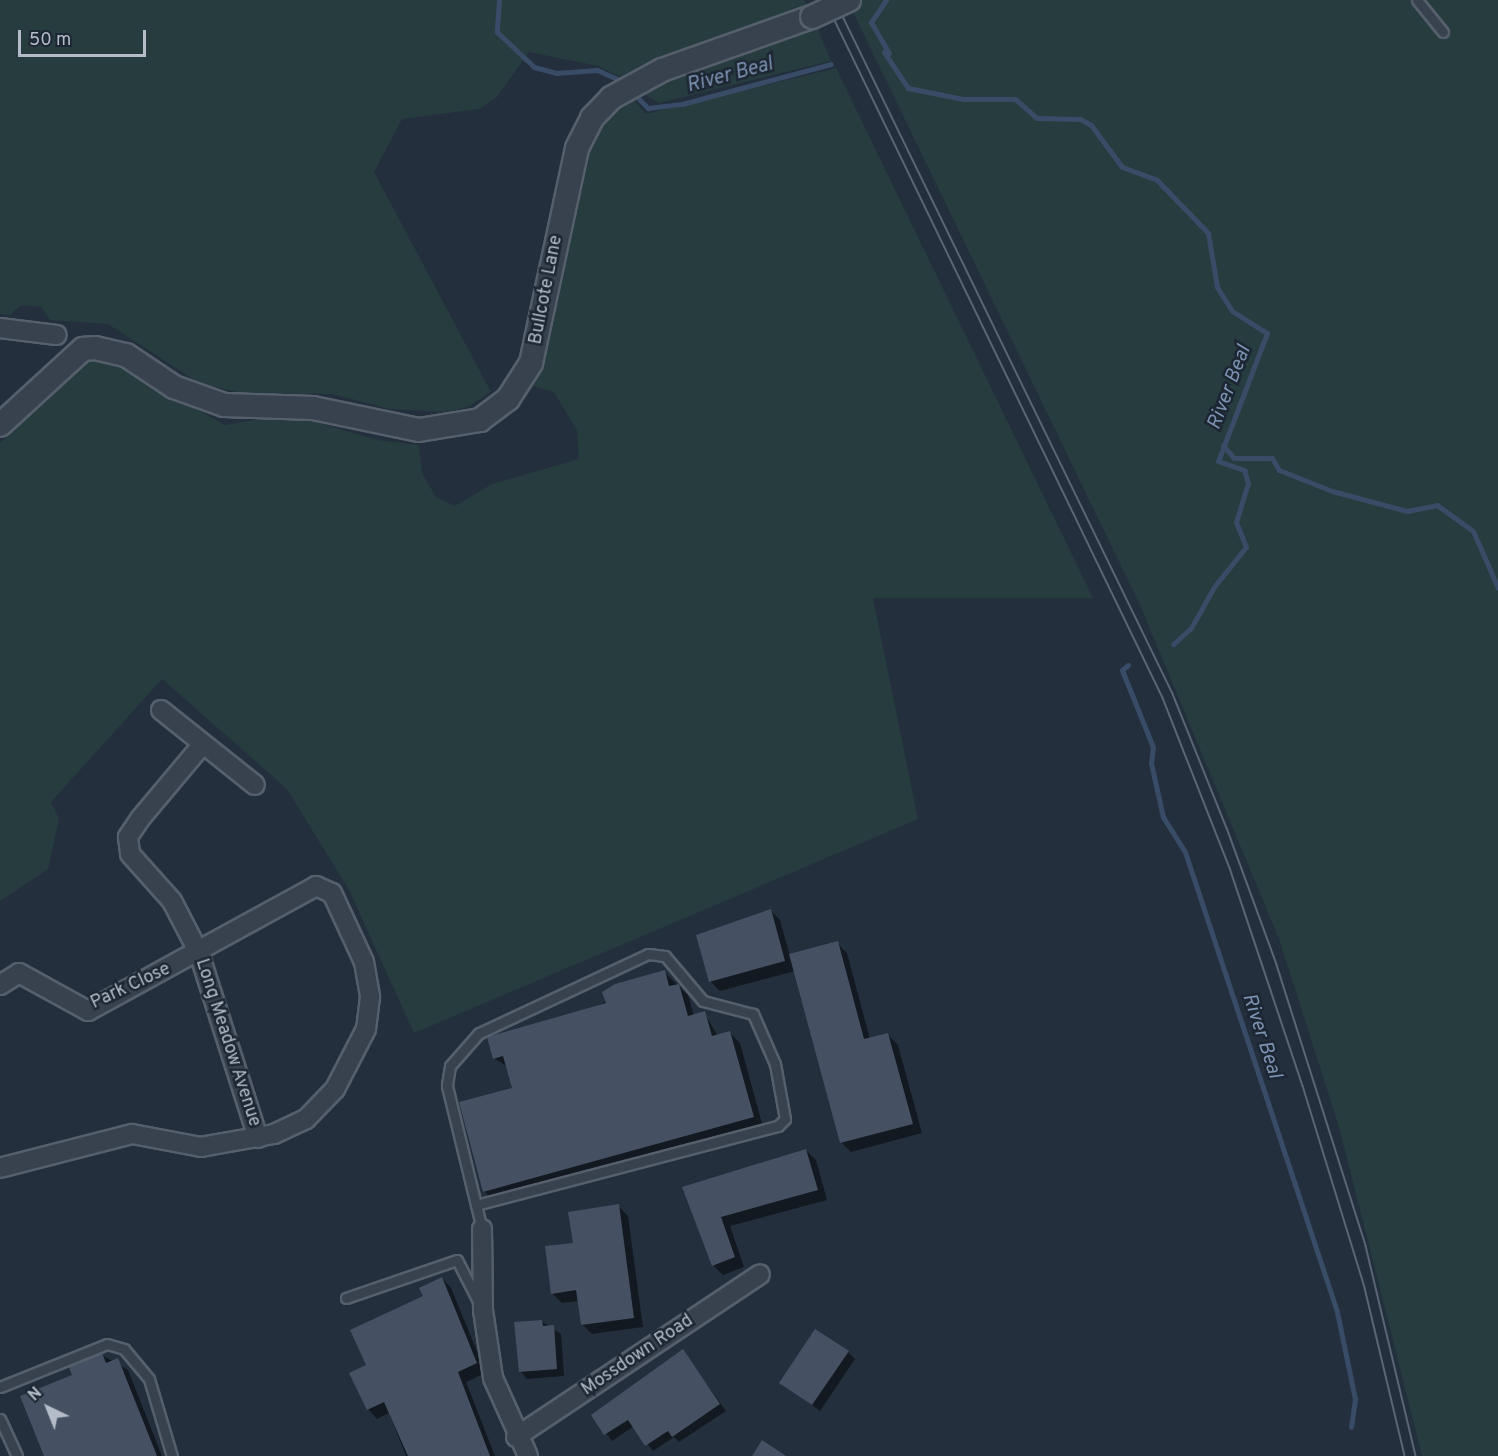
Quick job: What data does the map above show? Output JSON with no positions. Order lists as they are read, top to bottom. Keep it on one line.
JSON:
{"streets":{"street":["Bullcote Lane","Park Close","Long Meadow Avenue","Mossdown Road"]},"crossings":[["Park Close","Long Meadow Avenue"]],"water":["River Beal"],"scale_bar":"50 m","north":"top left"}
